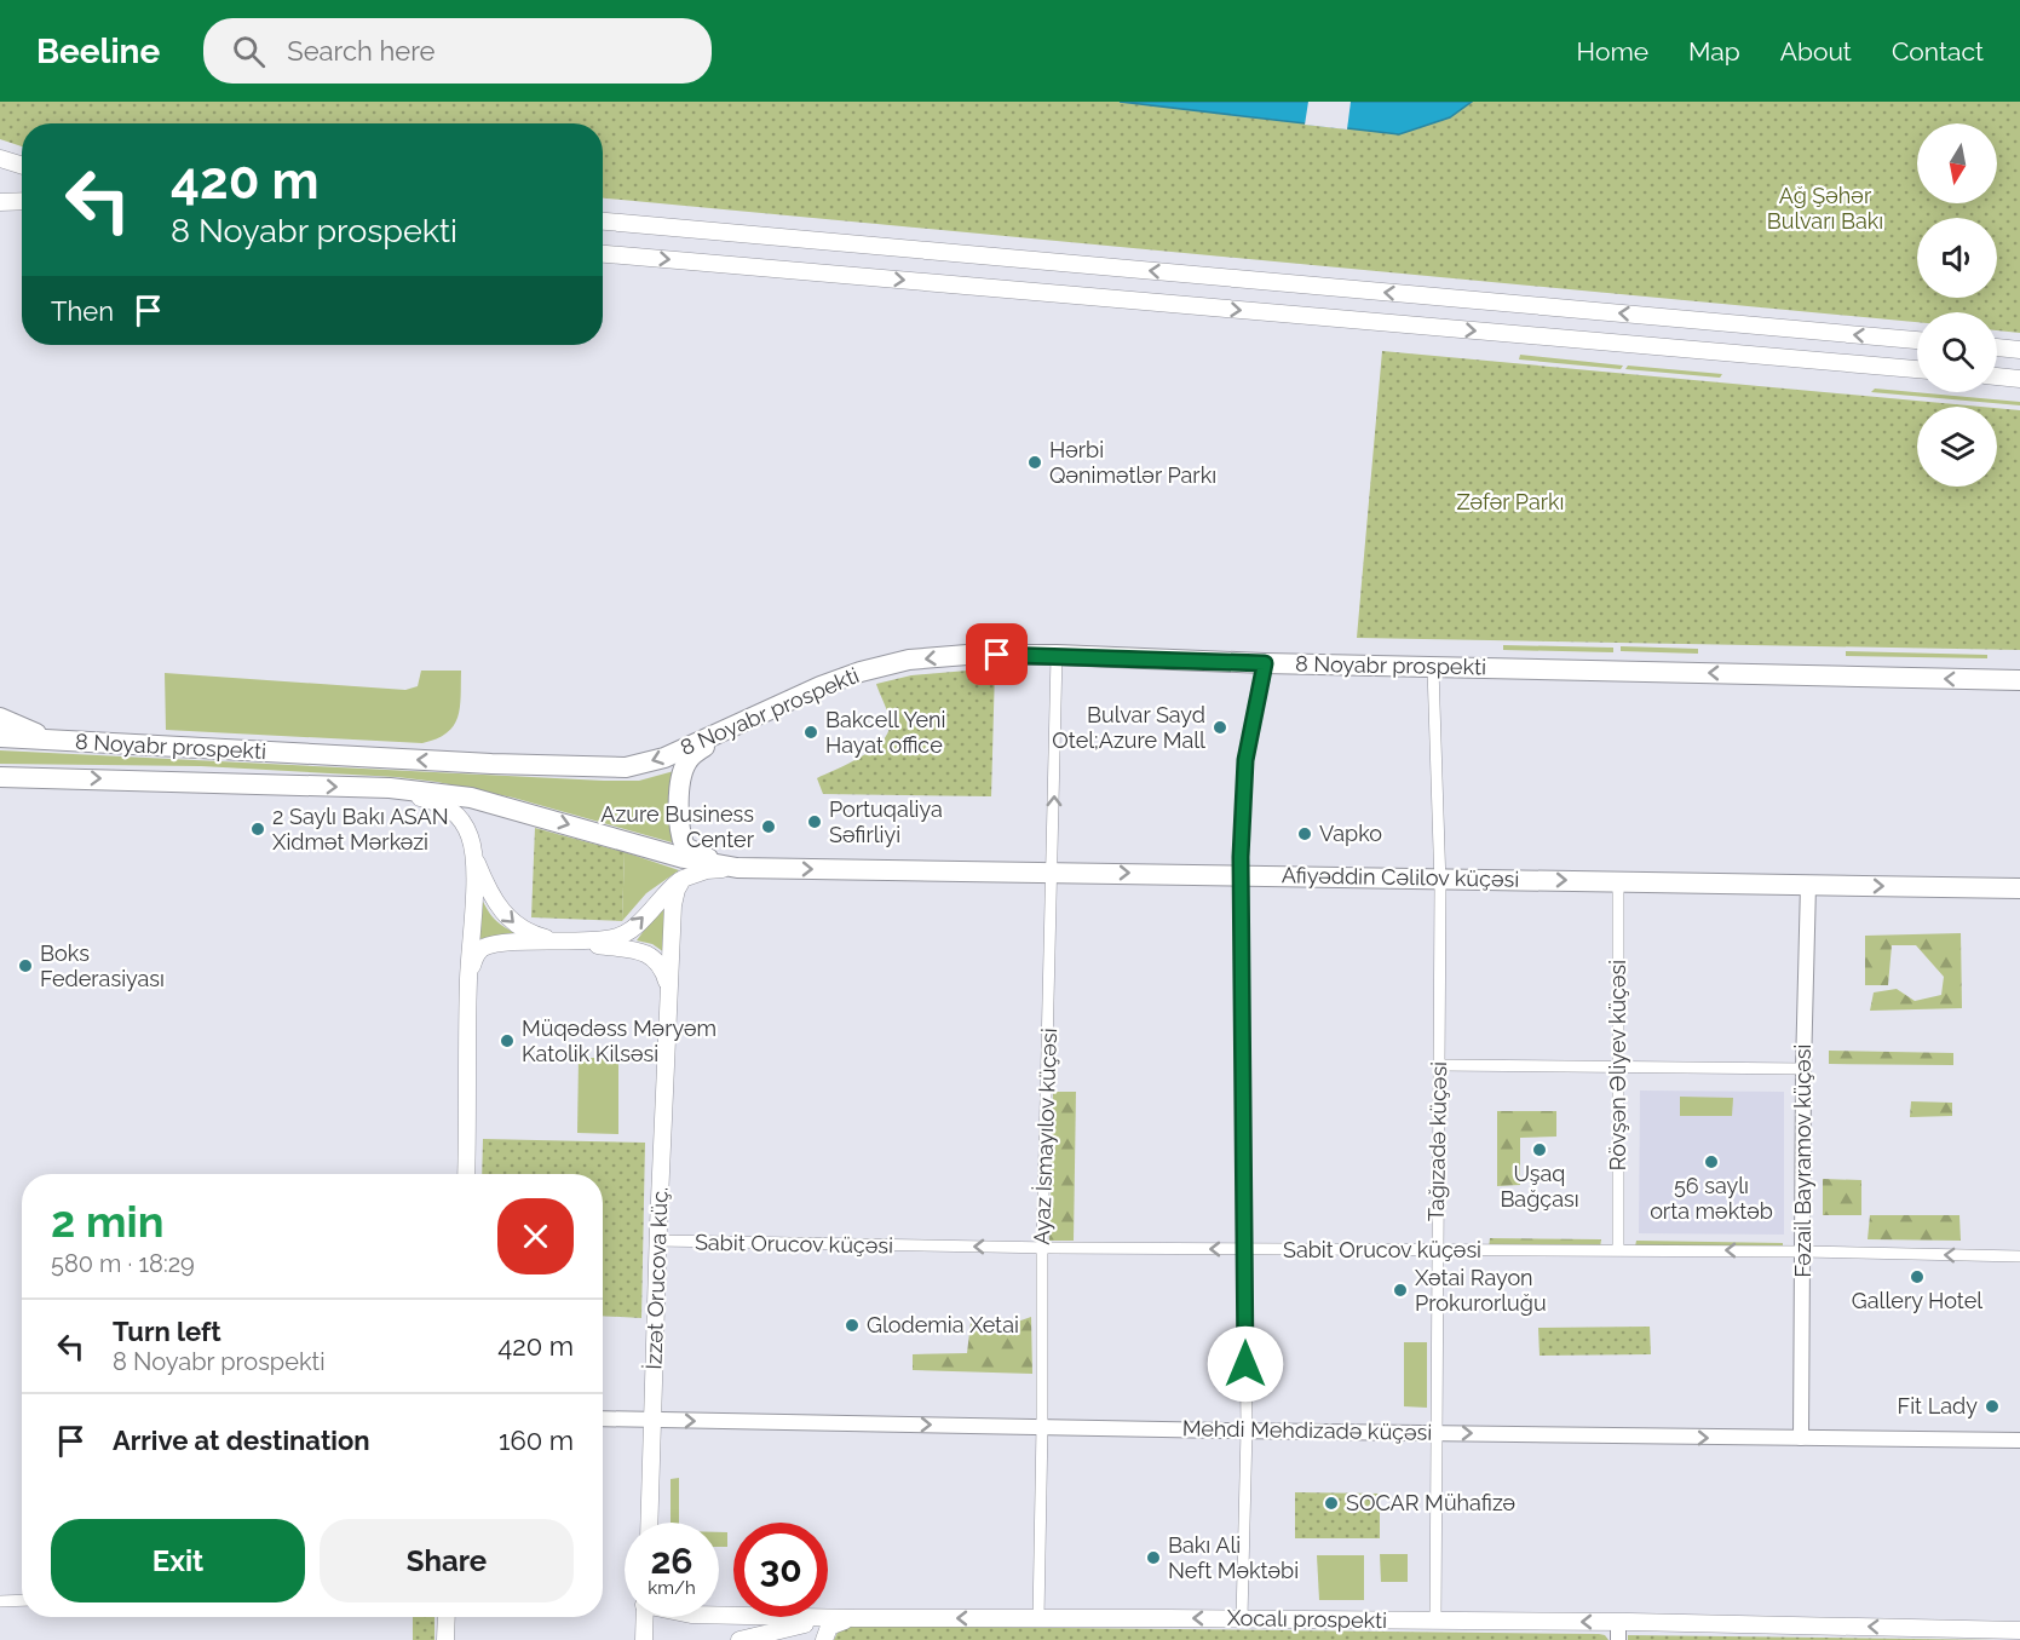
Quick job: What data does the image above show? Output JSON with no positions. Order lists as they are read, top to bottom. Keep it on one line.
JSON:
{"streets":{"highway":["8 Noyabr prospekti","Afiyəddin Cəlilov küçəsi"],"main road":["İzzət Orucova küç.","Xocalı prospekti"],"street":["Rövşən Əliyev küçəsi","Ayaz İsmayılov küçəsi","Tağızadə küçəsi","Fəzail Bayramov küçəsi","Sabit Orucov küçəsi","Mehdi Mehdizadə küçəsi"]},"crossings":[["8 Noyabr prospekti","Afiyəddin Cəlilov küçəsi"],["8 Noyabr prospekti","Ayaz İsmayılov küçəsi"],["Afiyəddin Cəlilov küçəsi","Rövşən Əliyev küçəsi"],["Afiyəddin Cəlilov küçəsi","Ayaz İsmayılov küçəsi"],["Afiyəddin Cəlilov küçəsi","Tağızadə küçəsi"],["Afiyəddin Cəlilov küçəsi","Fəzail Bayramov küçəsi"],["Rövşən Əliyev küçəsi","Sabit Orucov küçəsi"],["Ayaz İsmayılov küçəsi","Sabit Orucov küçəsi"],["Ayaz İsmayılov küçəsi","Mehdi Mehdizadə küçəsi"],["Ayaz İsmayılov küçəsi","Xocalı prospekti"],["Tağızadə küçəsi","Sabit Orucov küçəsi"],["Tağızadə küçəsi","Mehdi Mehdizadə küçəsi"],["Tağızadə küçəsi","Xocalı prospekti"],["Fəzail Bayramov küçəsi","Sabit Orucov küçəsi"],["Fəzail Bayramov küçəsi","Mehdi Mehdizadə küçəsi"],["Sabit Orucov küçəsi","İzzət Orucova küç."],["İzzət Orucova küç.","Mehdi Mehdizadə küçəsi"]],"one_way":["Afiyəddin Cəlilov küçəsi","Sabit Orucov küçəsi","Mehdi Mehdizadə küçəsi","Xocalı prospekti"],"parks":["Ağ Şəhər Bulvarı Bakı","Zəfər Parkı"],"places":["Hərbi Qənimətlər Parkı","Bulvar Sayd Otel;Azure Mall","Bakcell Yeni Hayat office","Portuqaliya Səfirliyi","Azure Business Center","2 Saylı Bakı ASAN Xidmət Mərkəzi","Vapko","Boks Federasiyası","Müqədəss Məryəm Katolik Kilsəsi","Uşaq Bağçası","56 saylı orta məktəb","Gallery Hotel","Xətai Rayon Prokurorluğu","Glodemia Xetai","Fit Lady","SOCAR Mühafizə","Bakı Ali Neft Məktəbi"],"north":"bottom","page":{"header":"Beeline","search":"Search here","nav":["Home","Map","About","Contact"],"turn":["420 m","8 Noyabr prospekti"],"then":"Then","heading":["2 min","580 m · 18:29"],"list":[{"name":"Turn left","note":"8 Noyabr prospekti","value":"420 m"},{"name":"Arrive at destination","value":"160 m"}],"buttons":["Exit","Share"],"speed":"26 km/h","limit":"30"}}
